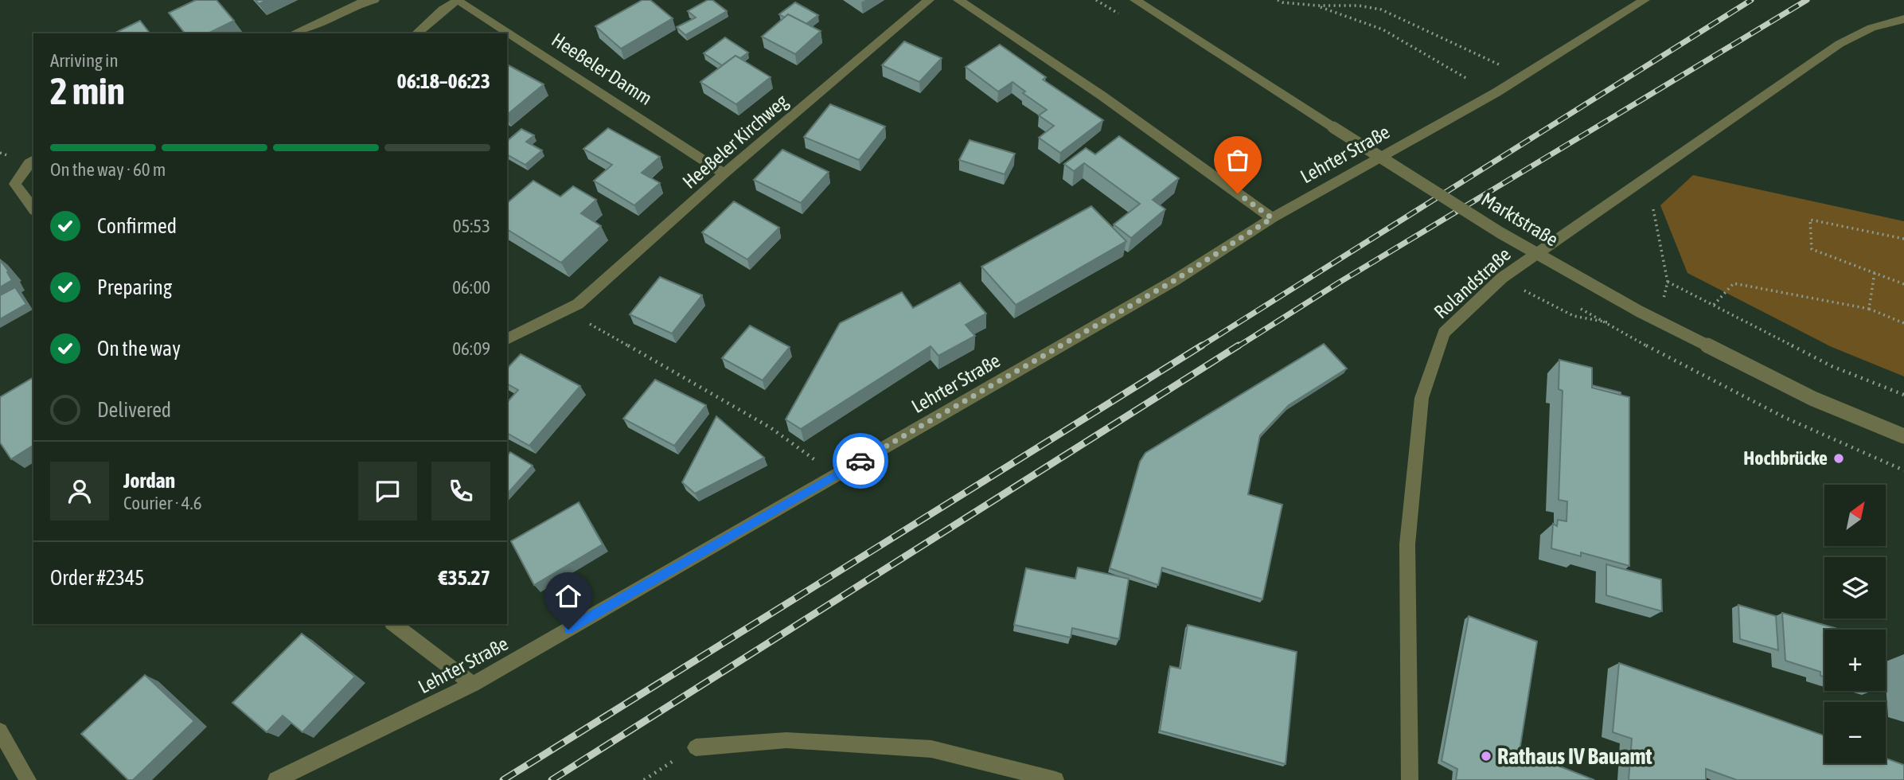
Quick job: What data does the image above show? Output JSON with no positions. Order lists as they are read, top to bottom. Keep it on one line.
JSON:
{"streets":{"street":["Heeßeler Damm","Heeßeler Kirchweg","Lehrter Straße","Marktstraße","Rolandstraße"]},"crossings":[["Heeßeler Damm","Heeßeler Kirchweg"]],"places":["Hochbrücke","Rathaus IV Bauamt"],"north":"top right","page":{"heading":["2 min","Arriving in","06:18–06:23"],"panel":["Jordan","Courier · 4.6","Order #2345","€35.27"],"bar":"On the way · 60 m","list":[["Confirmed","05:53"],["Preparing","06:00"],["On the way","06:09"],"Delivered"],"map_buttons":["+","−"]}}
